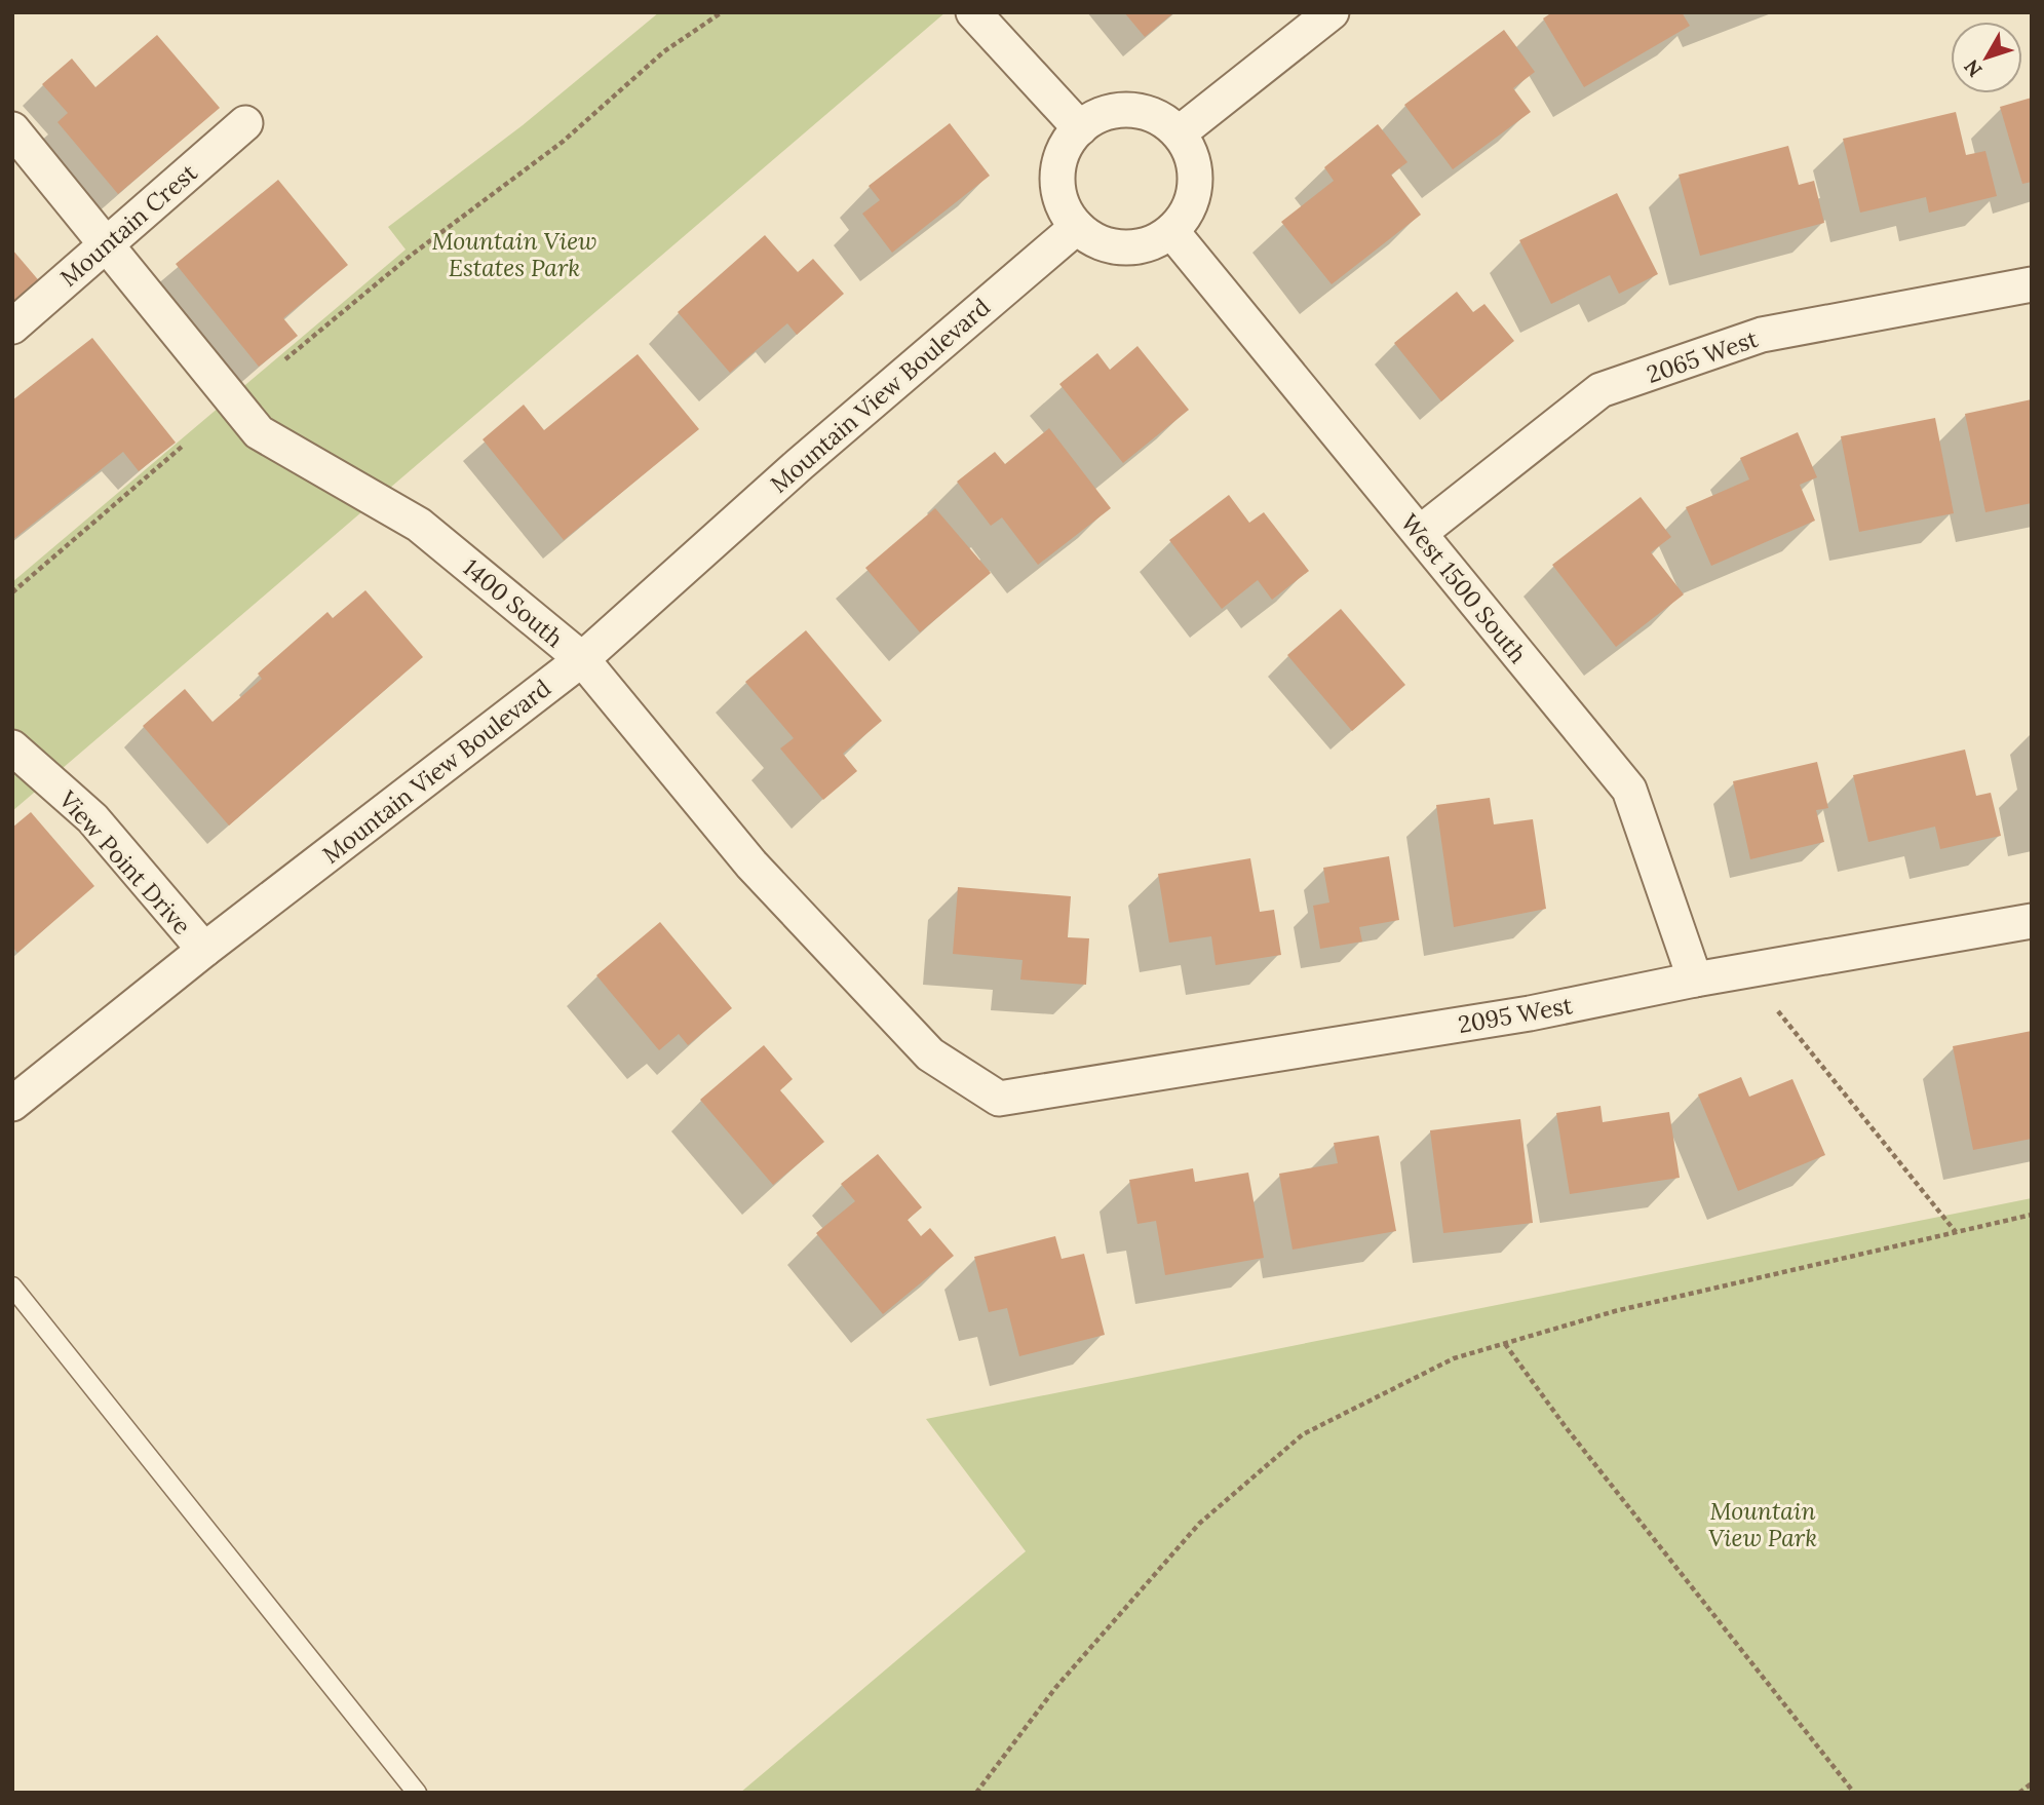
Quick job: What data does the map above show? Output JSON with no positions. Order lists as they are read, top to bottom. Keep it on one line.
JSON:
{"streets":{"street":["Mountain Crest","2065 West","Mountain View Boulevard","West 1500 South","1400 South","View Point Drive","2095 West"]},"crossings":[["Mountain Crest","1400 South"],["2065 West","West 1500 South"],["Mountain View Boulevard","West 1500 South"],["Mountain View Boulevard","1400 South"],["Mountain View Boulevard","View Point Drive"],["West 1500 South","2095 West"],["1400 South","2095 West"]],"parks":["Mountain View Estates Park","Mountain View Park"],"north":"bottom left"}
